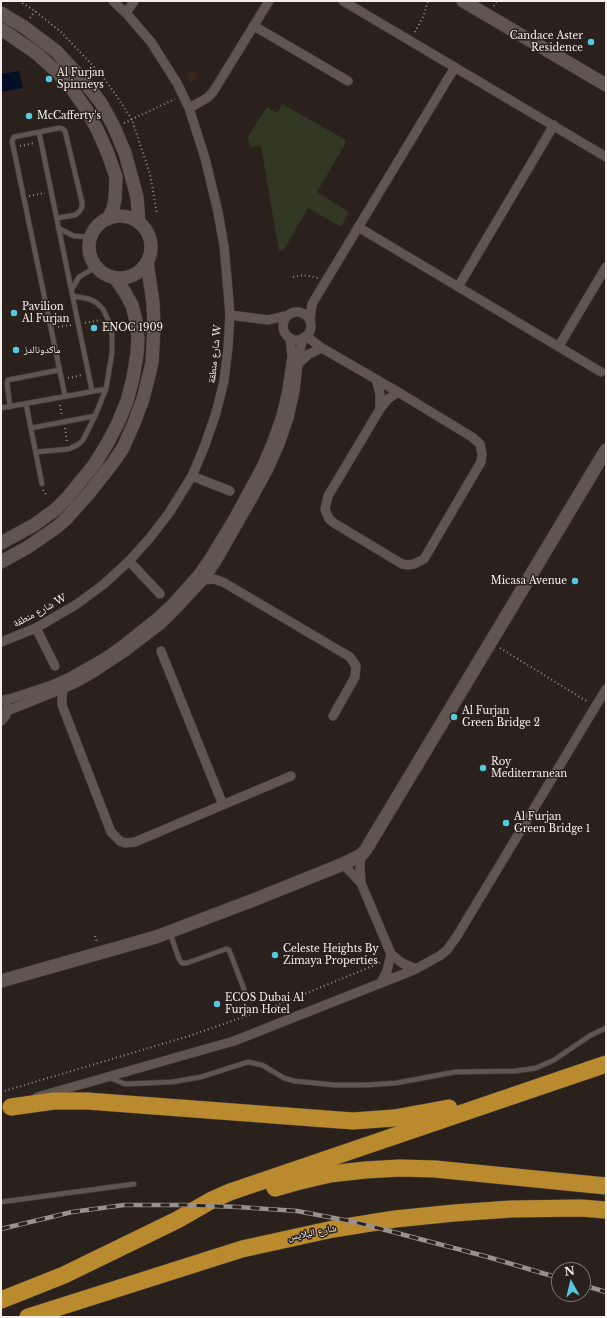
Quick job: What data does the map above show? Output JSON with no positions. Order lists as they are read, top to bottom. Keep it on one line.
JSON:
{"streets":{"highway":["شارع اليلايس"],"street":["شارع منطقة W"]},"places":["Candace Aster Residence","Al Furjan Spinneys","McCafferty's","Pavilion Al Furjan","ENOC 1909","ماكدونالدز","Micasa Avenue","Al Furjan Green Bridge 2","Roy Mediterranean","Al Furjan Green Bridge 1","Celeste Heights By Zimaya Properties","ECOS Dubai Al Furjan Hotel"],"north":"top"}
